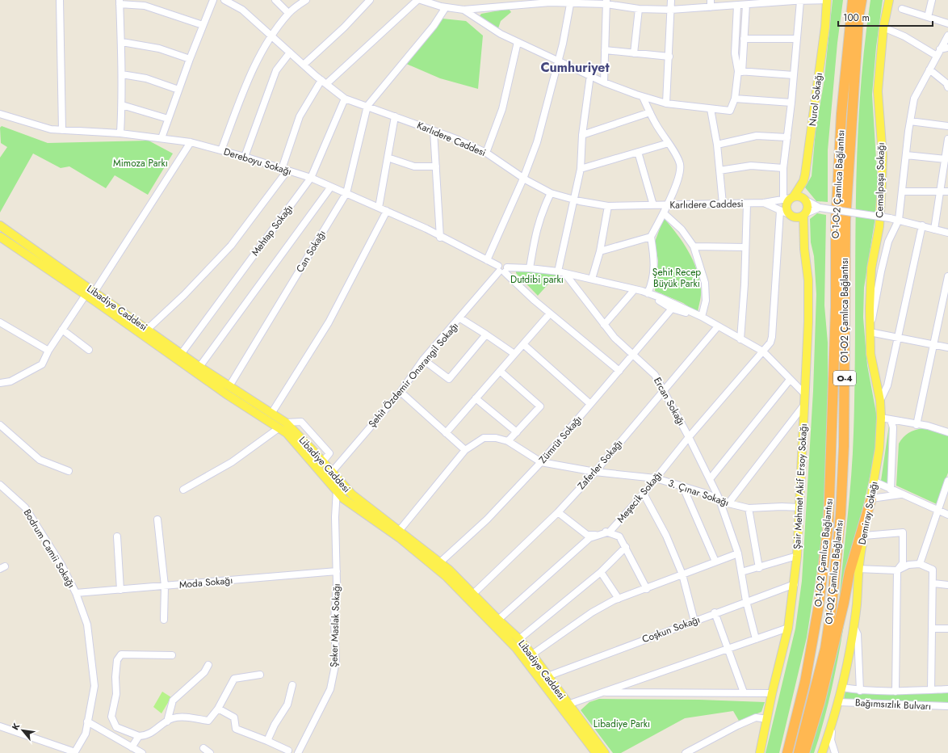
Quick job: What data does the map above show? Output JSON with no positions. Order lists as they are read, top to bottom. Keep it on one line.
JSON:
{"streets":{"highway":["O-1-O-2 Çamlıca Bağlantısı","O1-O2 Çamlıca Bağlantısı","O-4"],"main road":["Nurol Sokağı","Cemalpaşa Sokağı","Libadiye Caddesi","Şair Mehmet Akif Ersoy Sokağı","Demiray Sokağı"],"street":["Karlıdere Caddesi","Dereboyu Sokağı","Mehtap Sokağı","Can Sokağı","Şehit Özdemir Onarangil Sokağı","Ercan Sokağı","Zümrüt Sokağı","Zaferler Sokağı","3. Çınar Sokağı","Meşecik Sokağı","Bodrum Camii Sokağı","Moda Sokağı","Şeker Maslak Sokağı","Coşkun Sokağı","Bağımsızlık Bulvarı"]},"crossings":[["Nurol Sokağı","Karlıdere Caddesi"],["Nurol Sokağı","Şair Mehmet Akif Ersoy Sokağı"],["Karlıdere Caddesi","Mehtap Sokağı"],["Karlıdere Caddesi","Can Sokağı"],["Karlıdere Caddesi","Şair Mehmet Akif Ersoy Sokağı"],["Karlıdere Caddesi","Meşecik Sokağı"],["Dereboyu Sokağı","Mehtap Sokağı"],["Dereboyu Sokağı","Can Sokağı"],["Dereboyu Sokağı","Şehit Özdemir Onarangil Sokağı"],["Cemalpaşa Sokağı","Demiray Sokağı"],["Mehtap Sokağı","Libadiye Caddesi"],["Can Sokağı","Libadiye Caddesi"],["Libadiye Caddesi","Şehit Özdemir Onarangil Sokağı"],["Libadiye Caddesi","Zümrüt Sokağı"],["Libadiye Caddesi","Zaferler Sokağı"],["Libadiye Caddesi","Meşecik Sokağı"],["Libadiye Caddesi","Şeker Maslak Sokağı"],["Libadiye Caddesi","Coşkun Sokağı"],["Ercan Sokağı","Zümrüt Sokağı"],["Ercan Sokağı","Zaferler Sokağı"],["Ercan Sokağı","3. Çınar Sokağı"],["Ercan Sokağı","Meşecik Sokağı"],["Ercan Sokağı","Coşkun Sokağı"],["Zümrüt Sokağı","3. Çınar Sokağı"],["Zaferler Sokağı","3. Çınar Sokağı"],["Şair Mehmet Akif Ersoy Sokağı","3. Çınar Sokağı"],["Şair Mehmet Akif Ersoy Sokağı","Coşkun Sokağı"],["3. Çınar Sokağı","Meşecik Sokağı"],["Demiray Sokağı","Bağımsızlık Bulvarı"],["Bodrum Camii Sokağı","Moda Sokağı"],["Moda Sokağı","Şeker Maslak Sokağı"]],"districts":["Cumhuriyet"],"parks":["Mimoza Parkı","Şehit Recep Büyük Parkı","Dutdibi parkı","Libadiye Parkı"],"scale_bar":"100 m","north":"top left"}
